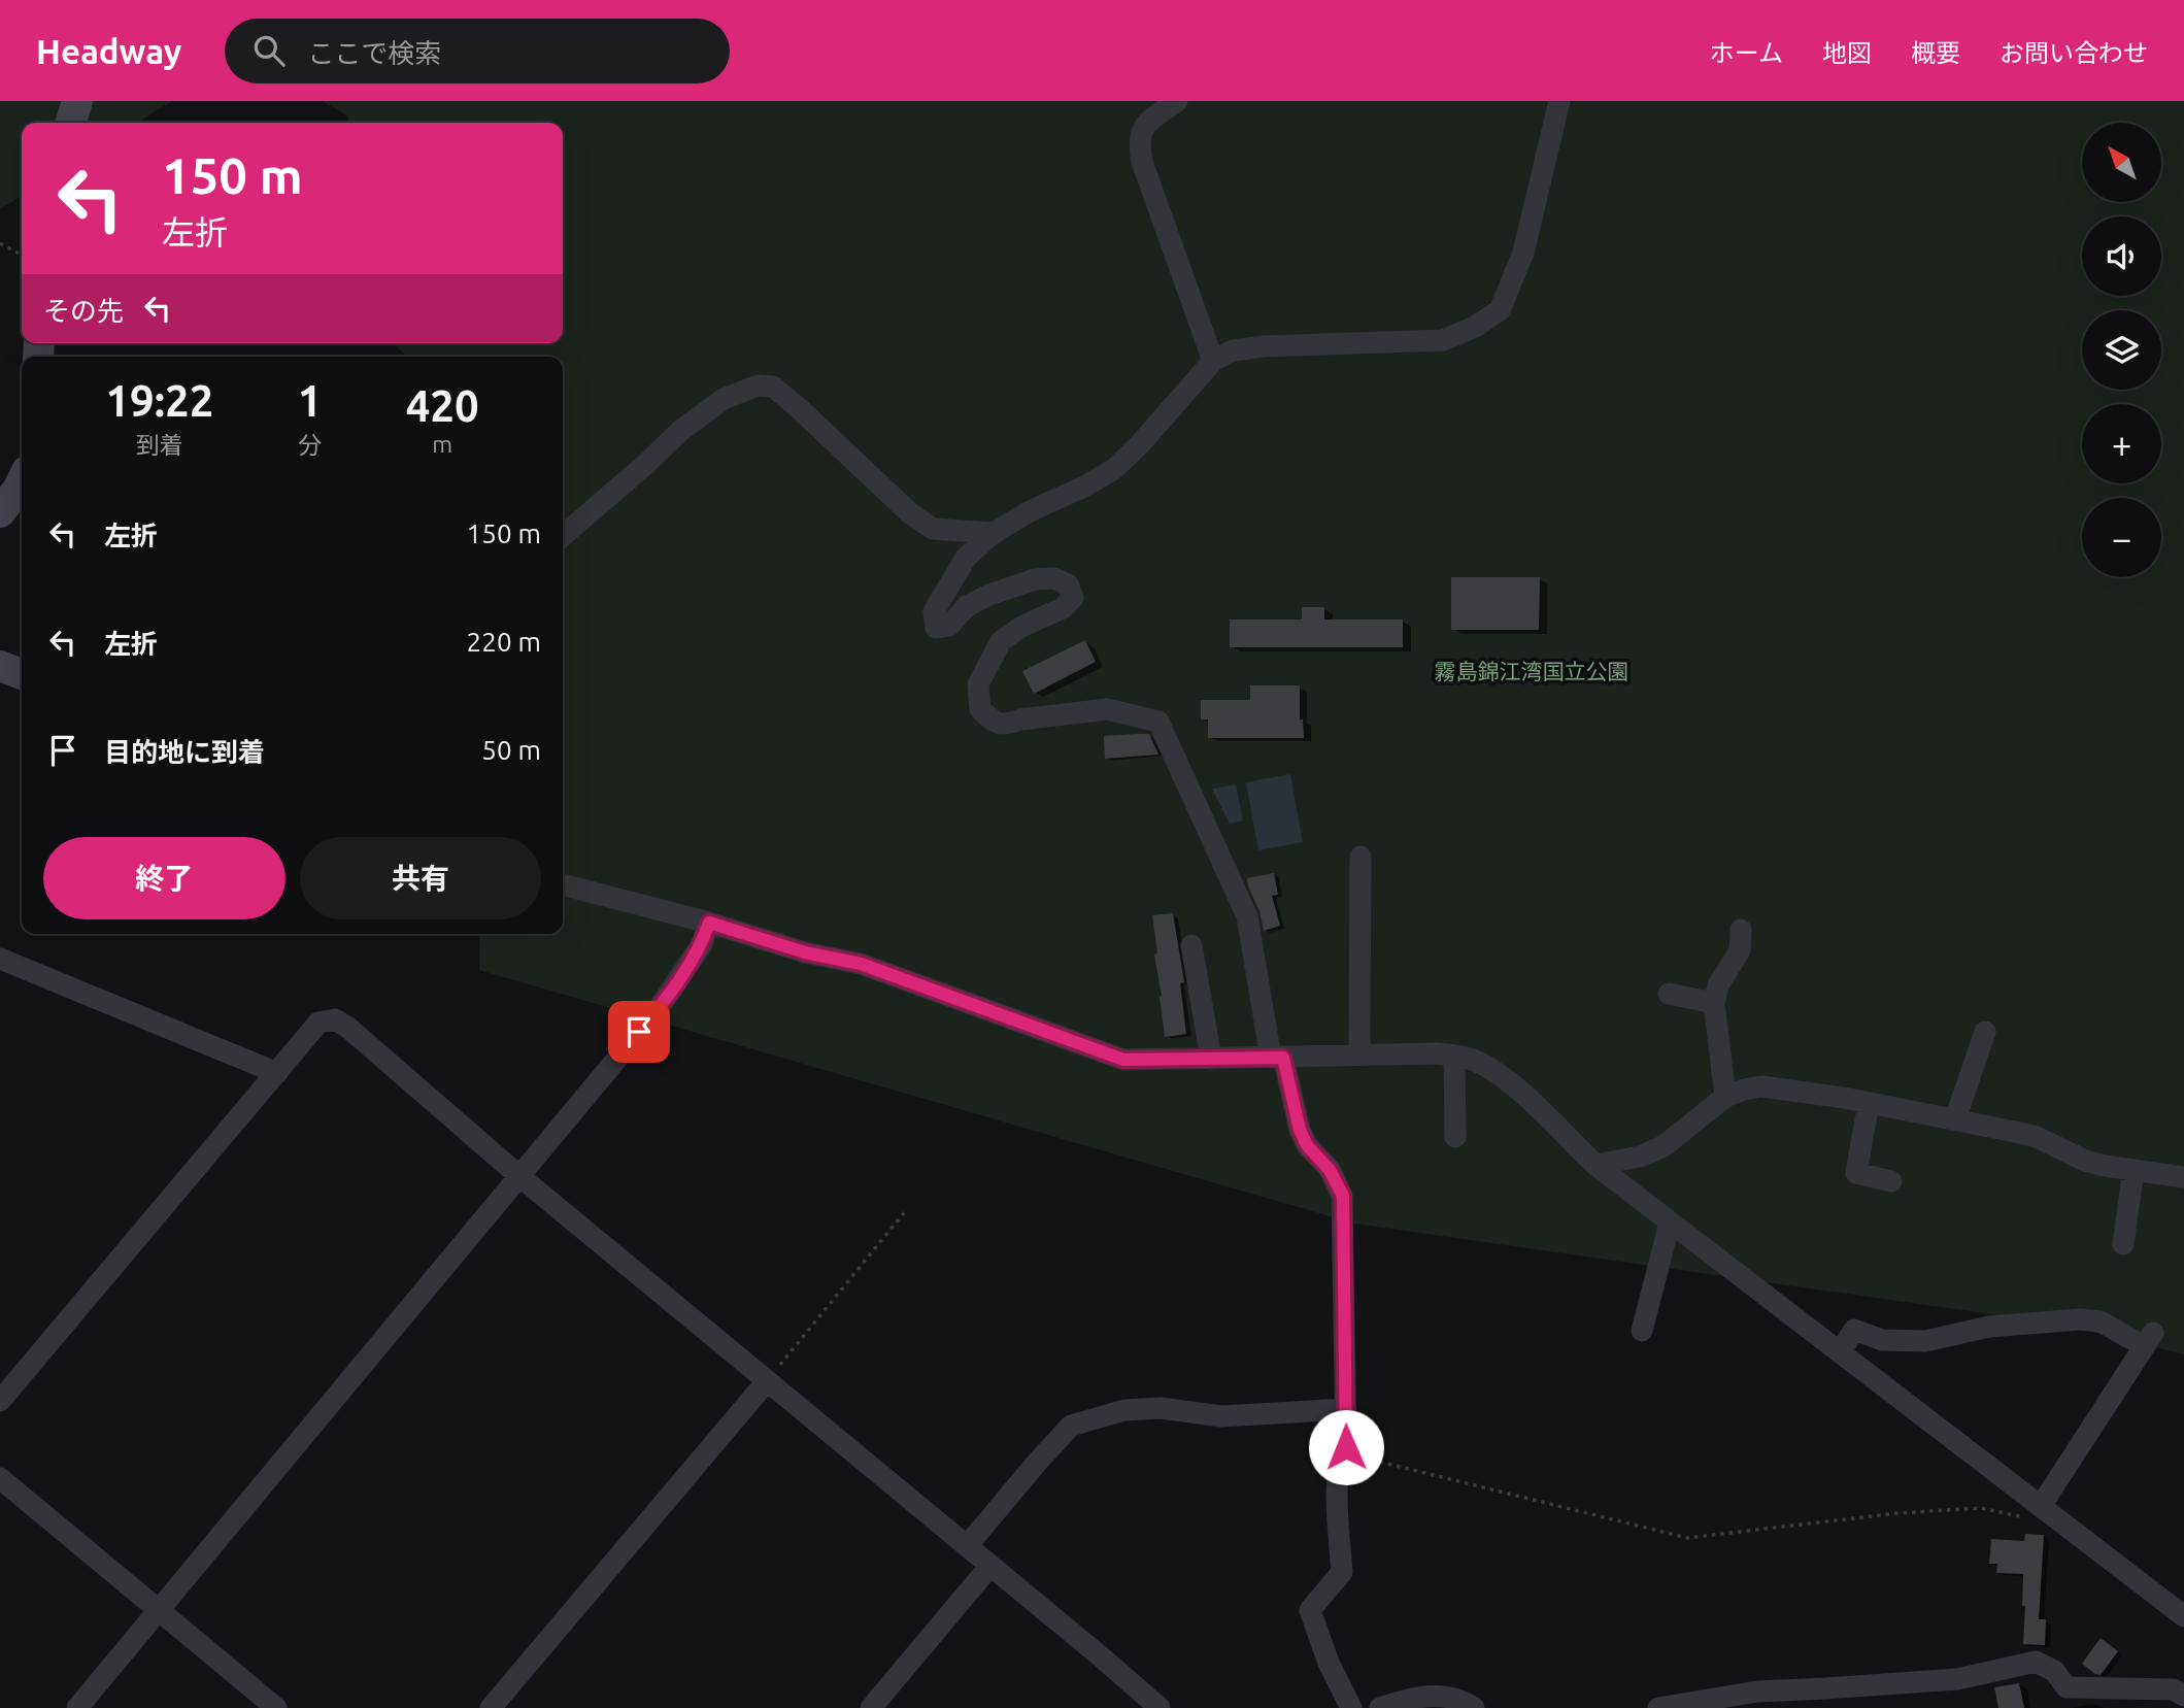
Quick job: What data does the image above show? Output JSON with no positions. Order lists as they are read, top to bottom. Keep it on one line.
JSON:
{"parks":["霧島錦江湾国立公園"],"north":"top left","page":{"header":"Headway","search":"ここで検索","nav":["ホーム","地図","概要","お問い合わせ"],"map_buttons":["+","−"],"turn":["150 m","左折"],"then":"その先","eta":["19:22","到着","1","分","420","m"],"list":[{"name":"左折","value":"150 m"},{"name":"左折","value":"220 m"},{"name":"目的地に到着","value":"50 m"}],"buttons":["終了","共有"]}}
